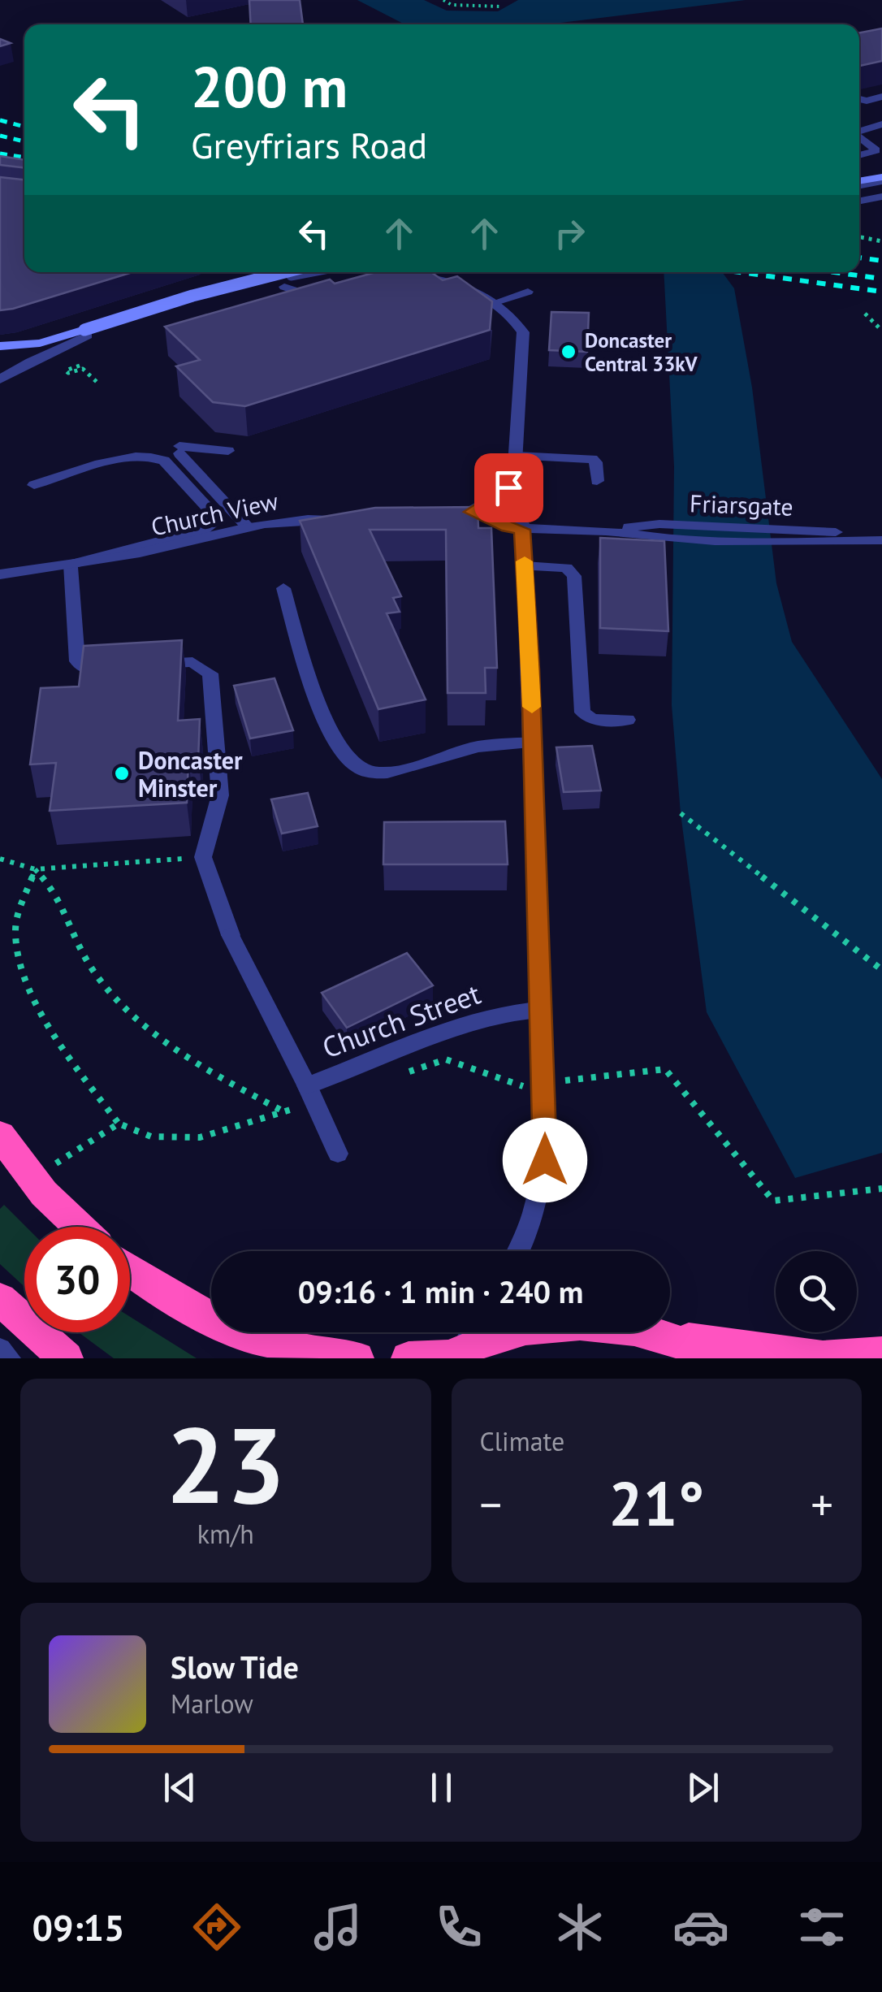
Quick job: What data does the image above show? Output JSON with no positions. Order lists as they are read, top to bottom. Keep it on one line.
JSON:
{"streets":{"street":["Friarsgate","Church View","Church Street"]},"places":["Doncaster Central 33kV","Doncaster Minster"],"page":{"turn":["200 m","Greyfriars Road"],"limit":"30","trip":"09:16 · 1 min · 240 m","tile":[["23","km/h"],"Climate"],"heat":["−","21°","+"],"song":["Slow Tide","Marlow"],"tabs":"09:15"}}
